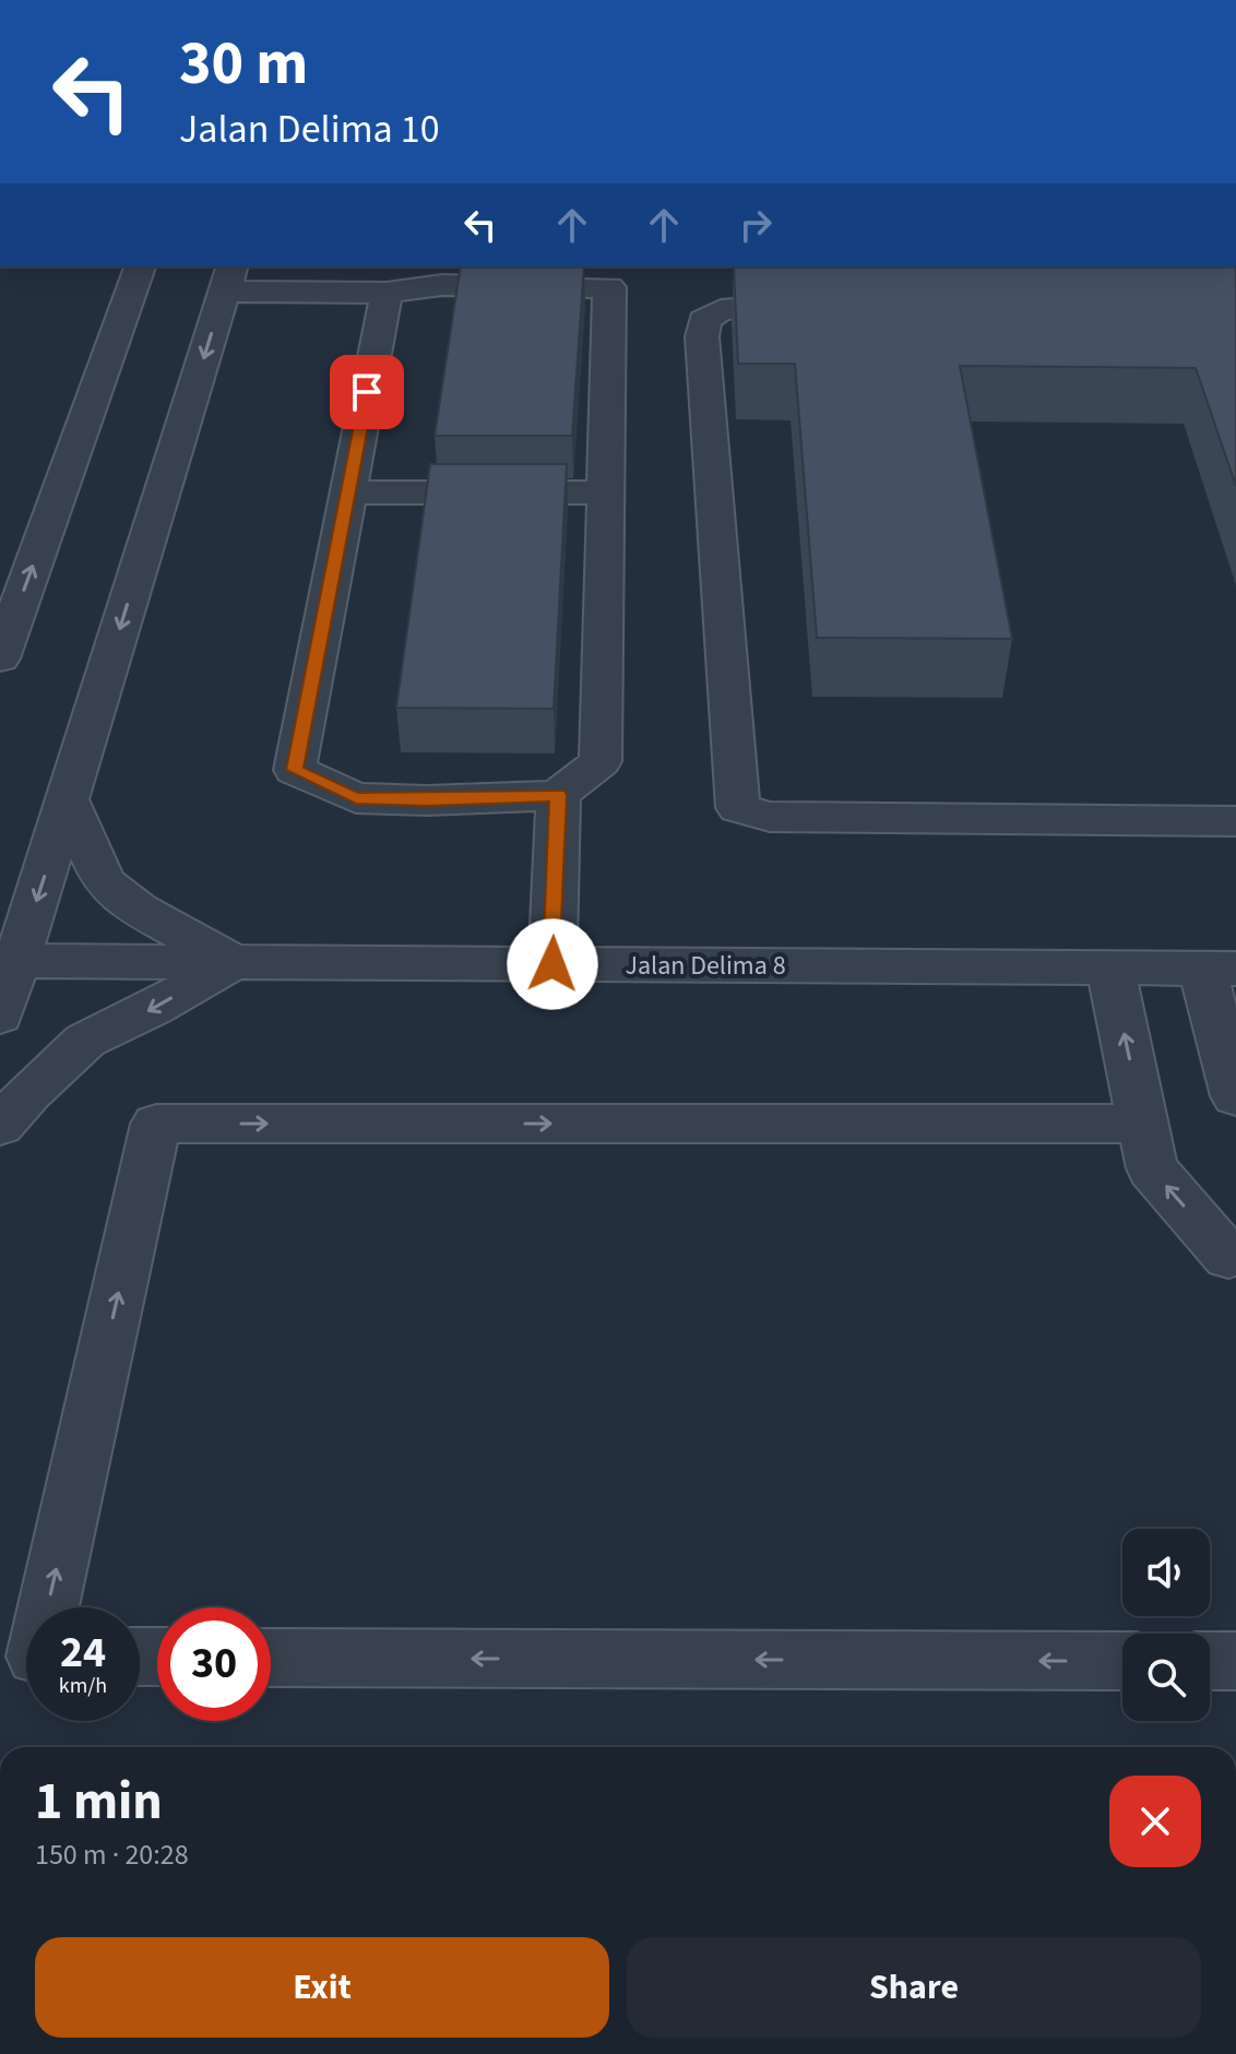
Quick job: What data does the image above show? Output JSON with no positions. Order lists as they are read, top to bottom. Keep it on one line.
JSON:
{"streets":{"street":["Jalan Delima 8"]},"page":{"turn":["30 m","Jalan Delima 10"],"speed":"24 km/h","limit":"30","heading":["1 min","150 m · 20:28"],"buttons":["Exit","Share"]}}
